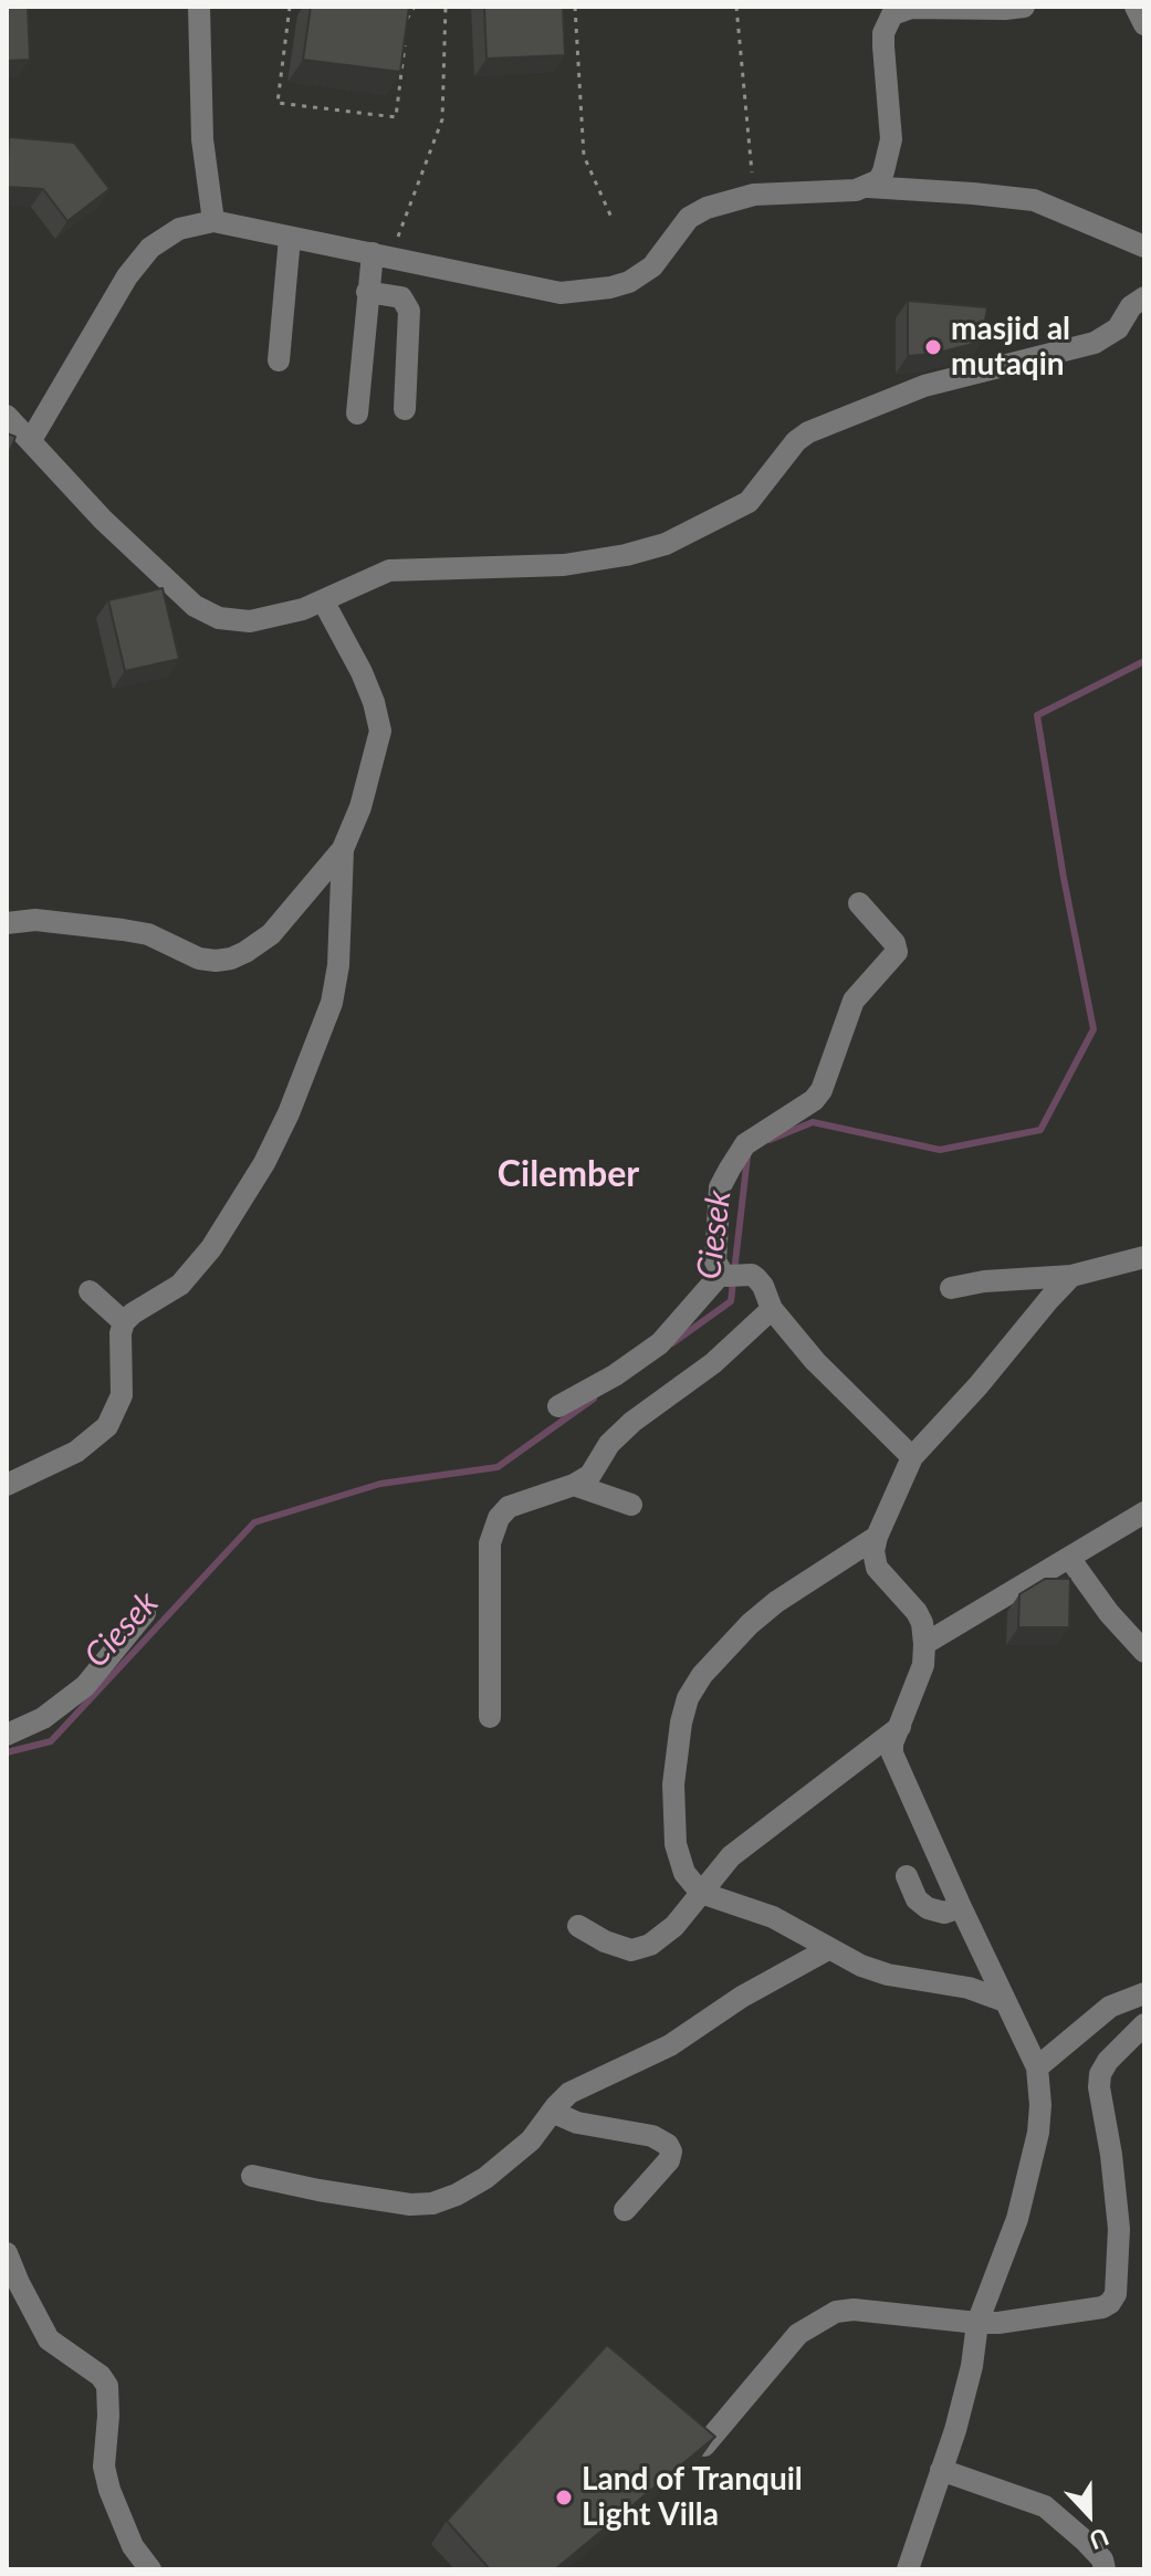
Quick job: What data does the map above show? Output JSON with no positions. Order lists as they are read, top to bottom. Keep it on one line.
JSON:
{"districts":["Cilember"],"water":["Ciesek"],"places":["masjid al mutaqin","Land of Tranquil Light Villa"],"north":"bottom"}
